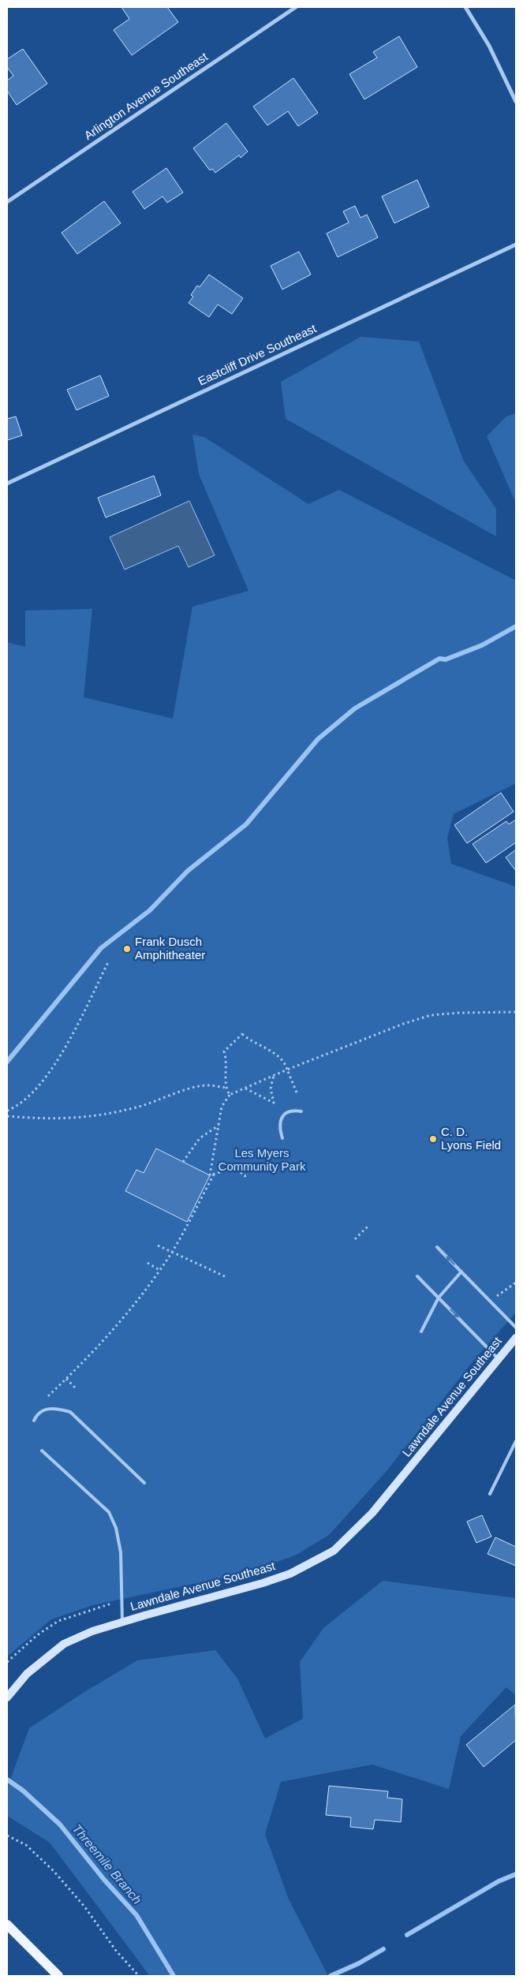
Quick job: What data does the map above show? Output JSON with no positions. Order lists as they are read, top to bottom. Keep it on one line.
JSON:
{"streets":{"street":["Arlington Avenue Southeast","Eastcliff Drive Southeast","Lawndale Avenue Southeast"]},"water":["Threemile Branch"],"parks":["Les Myers Community Park"],"places":["Frank Dusch Amphitheater","C. D. Lyons Field"]}
